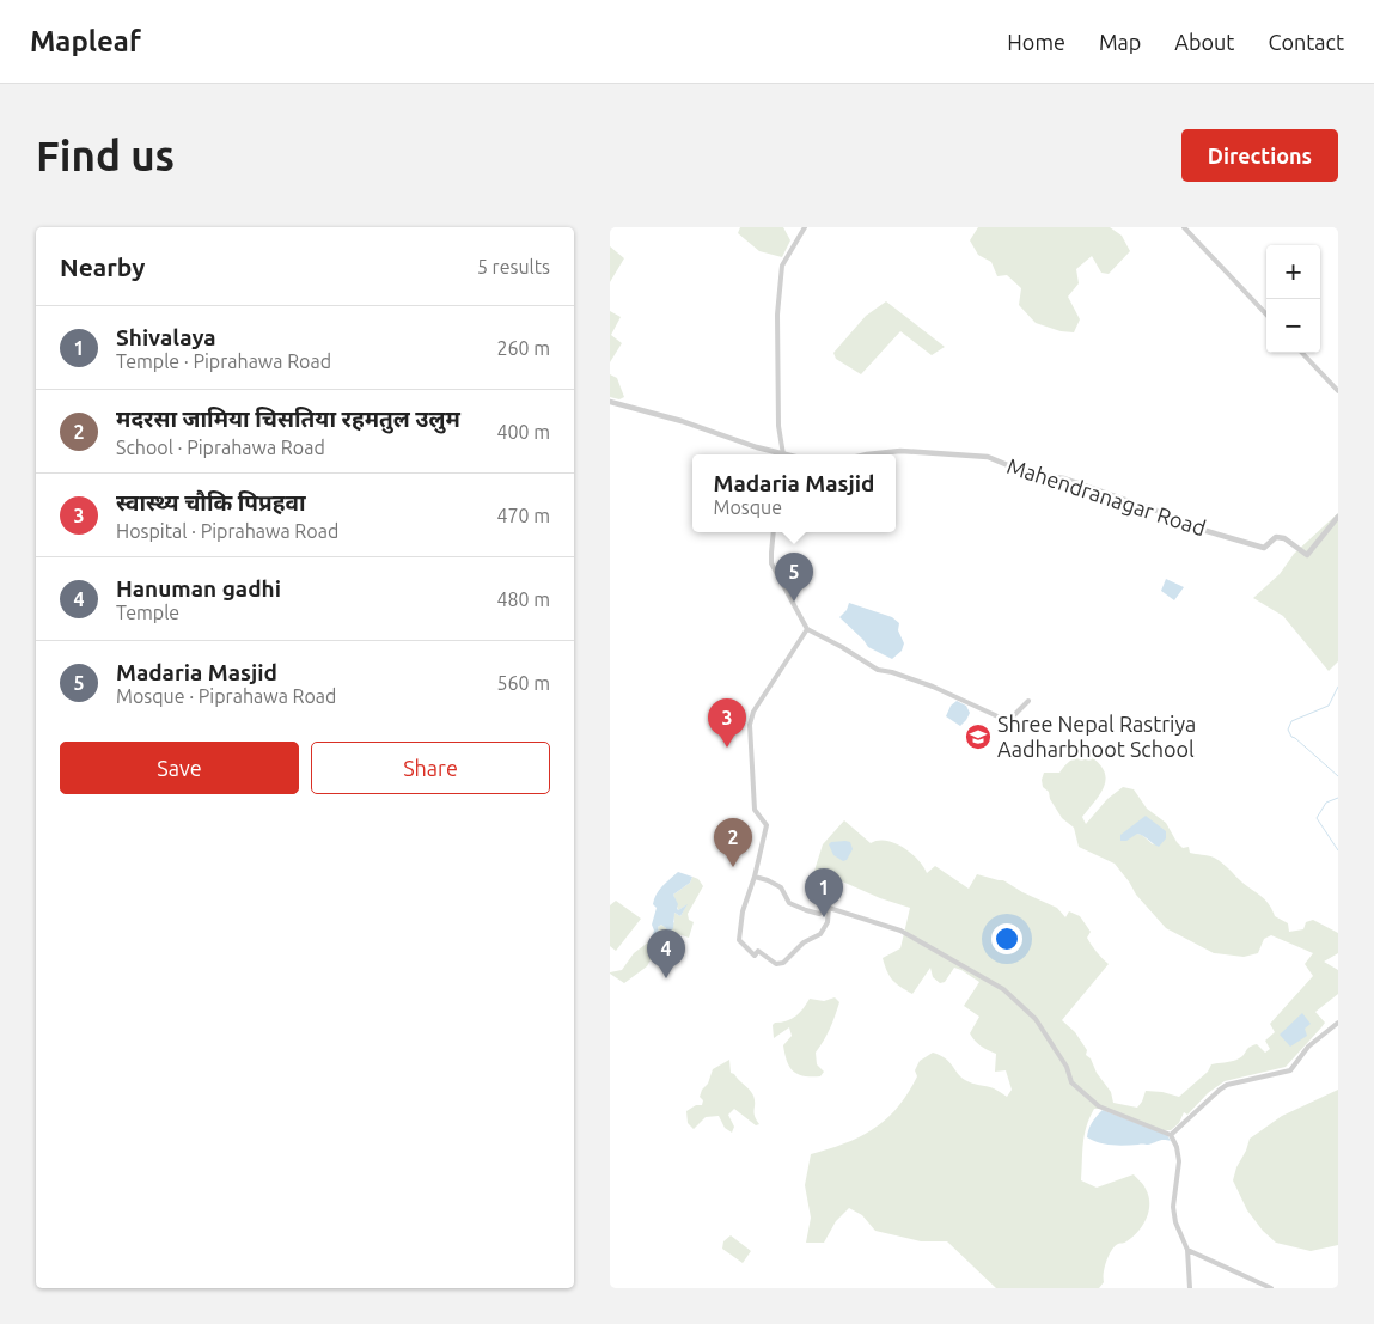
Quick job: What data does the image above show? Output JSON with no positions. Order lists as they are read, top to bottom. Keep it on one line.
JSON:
{"streets":{"street":["Mahendranagar Road"]},"places":{"school or university":["Shree Nepal Rastriya Aadharbhoot School"]},"page":{"header":"Mapleaf","nav":["Home","Map","About","Contact"],"buttons":["Directions",["Save","Share"]],"title":"Find us","heading":["Nearby","5 results"],"map_buttons":["+","−"],"list":[{"mark":"1","name":"Shivalaya","note":"Temple · Piprahawa Road","value":"260 m"},{"mark":"2","name":"मदरसा जामिया चिसतिया रहमतुल उलुम","note":"School · Piprahawa Road","value":"400 m"},{"mark":"3","name":"स्वास्थ्य चाैकि पिप्रहवा","note":"Hospital · Piprahawa Road","value":"470 m"},{"mark":"4","name":"Hanuman gadhi","note":"Temple","value":"480 m"},{"mark":"5","name":"Madaria Masjid","note":"Mosque · Piprahawa Road","value":"560 m"}],"popup":["Madaria Masjid","Mosque"],"pins":["5","3","2","1","4"]}}
